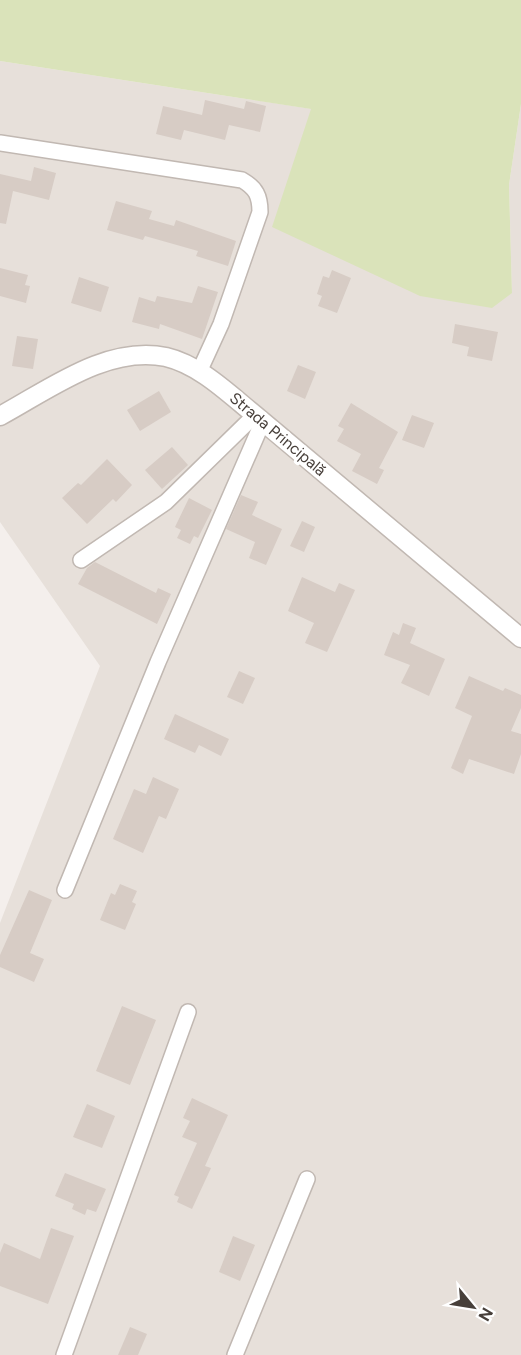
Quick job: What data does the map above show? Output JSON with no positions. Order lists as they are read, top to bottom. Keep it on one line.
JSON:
{"streets":{"street":["Strada Principală"]},"north":"bottom right"}
